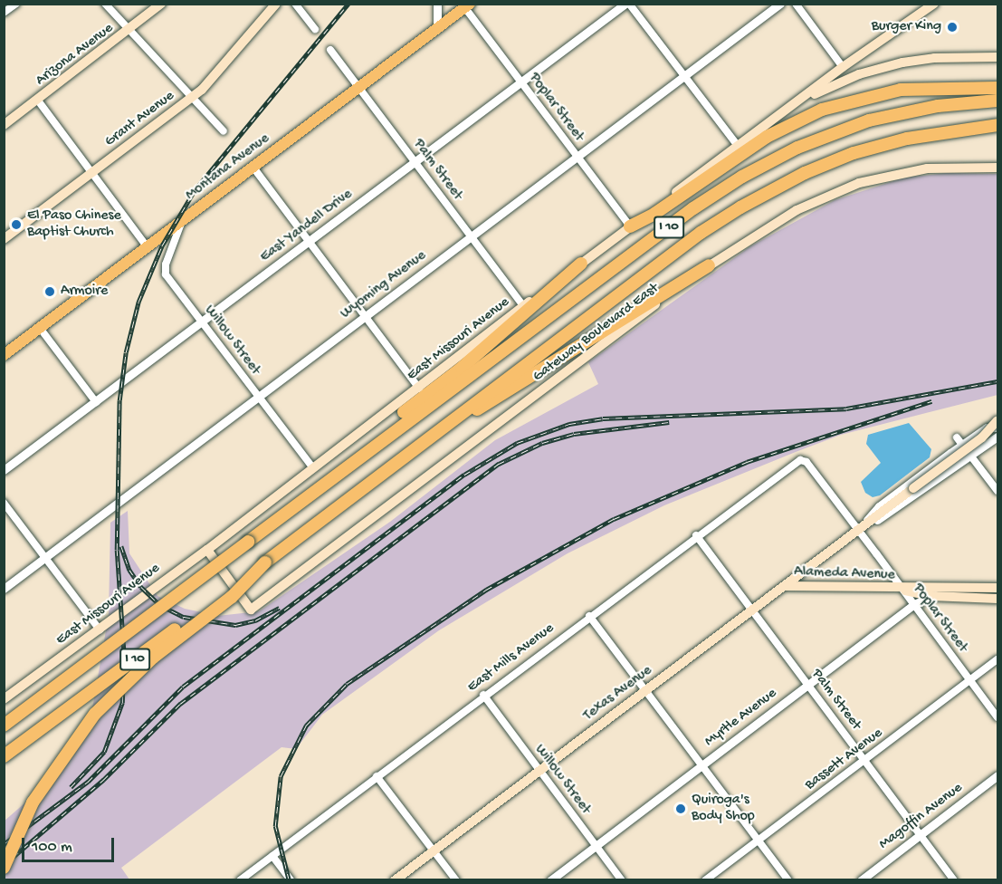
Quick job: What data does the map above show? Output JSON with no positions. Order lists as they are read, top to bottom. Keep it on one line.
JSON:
{"streets":{"highway":["I 10"],"main road":["Arizona Avenue","Grant Avenue","Montana Avenue","Gateway Boulevard East","East Missouri Avenue","Alameda Avenue","Texas Avenue"],"street":["Poplar Street","Palm Street","East Yandell Drive","Wyoming Avenue","Willow Street","East Mills Avenue","Myrtle Avenue","Bassett Avenue","Magoffin Avenue"]},"crossings":[["Poplar Street","Montana Avenue"],["Poplar Street","East Yandell Drive"],["Poplar Street","Wyoming Avenue"],["Poplar Street","East Missouri Avenue"],["Poplar Street","Alameda Avenue"],["Poplar Street","East Mills Avenue"],["Poplar Street","Texas Avenue"],["Poplar Street","Myrtle Avenue"],["Poplar Street","Bassett Avenue"],["Montana Avenue","Palm Street"],["Montana Avenue","Willow Street"],["Palm Street","East Yandell Drive"],["Palm Street","Wyoming Avenue"],["Palm Street","East Missouri Avenue"],["Palm Street","East Mills Avenue"],["Palm Street","Texas Avenue"],["Palm Street","Myrtle Avenue"],["Palm Street","Bassett Avenue"],["Palm Street","Magoffin Avenue"],["East Yandell Drive","Willow Street"],["Wyoming Avenue","Willow Street"],["Gateway Boulevard East","East Missouri Avenue"],["East Missouri Avenue","Willow Street"],["Willow Street","East Mills Avenue"],["Willow Street","Texas Avenue"],["Willow Street","Myrtle Avenue"],["Alameda Avenue","Texas Avenue"],["Alameda Avenue","Myrtle Avenue"]],"places":["Burger King","El Paso Chinese Baptist Church","Armoire","Quiroga's Body Shop"],"scale_bar":"100 m"}
